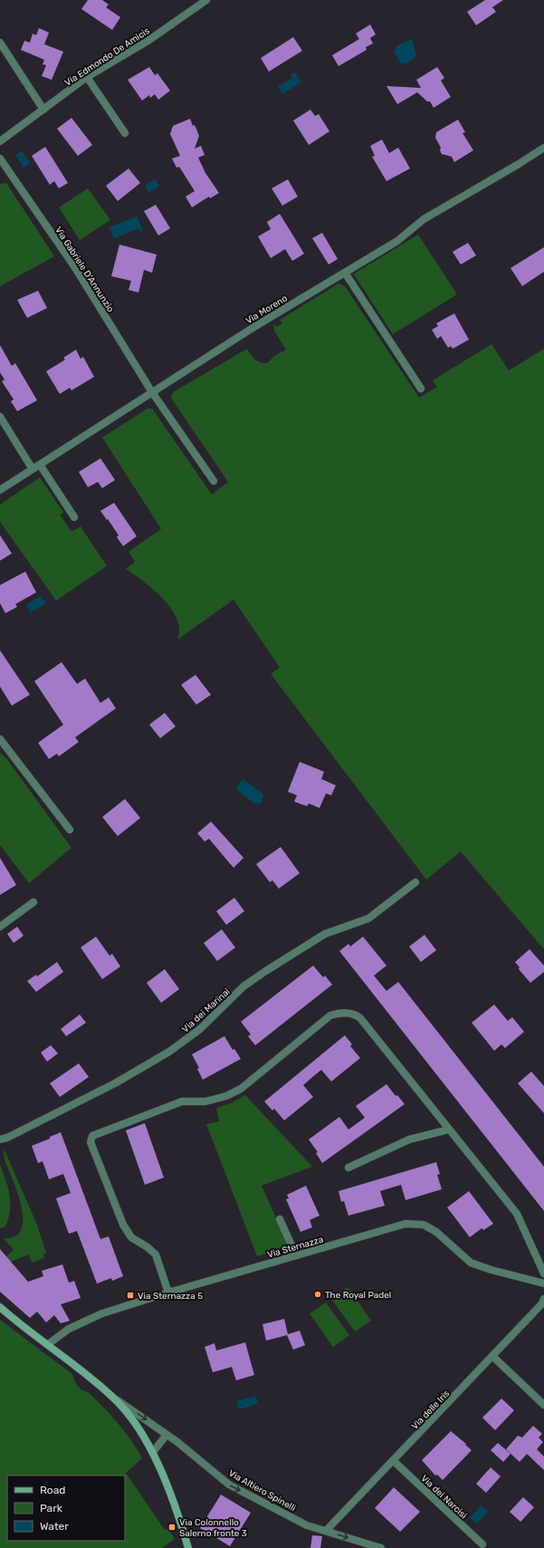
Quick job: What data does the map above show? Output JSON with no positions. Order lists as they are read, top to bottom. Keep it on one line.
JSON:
{"streets":{"street":["Via Edmondo De Amicis","Via Gabriele D'Annunzio","Via Moreno","Via dei Marinai","Via Sternazza","Via delle Iris","Via Altiero Spinelli","Via dei Narcisi"]},"crossings":[["Via Gabriele D'Annunzio","Via Moreno"],["Via delle Iris","Via Altiero Spinelli"],["Via delle Iris","Via dei Narcisi"]],"one_way":["Via Altiero Spinelli"],"places":{"other":["The Royal Padel"],"transit":["Via Sternazza 5","Via Colonnello Salerno fronte 3"]},"legend":["Road","Park","Water"]}
